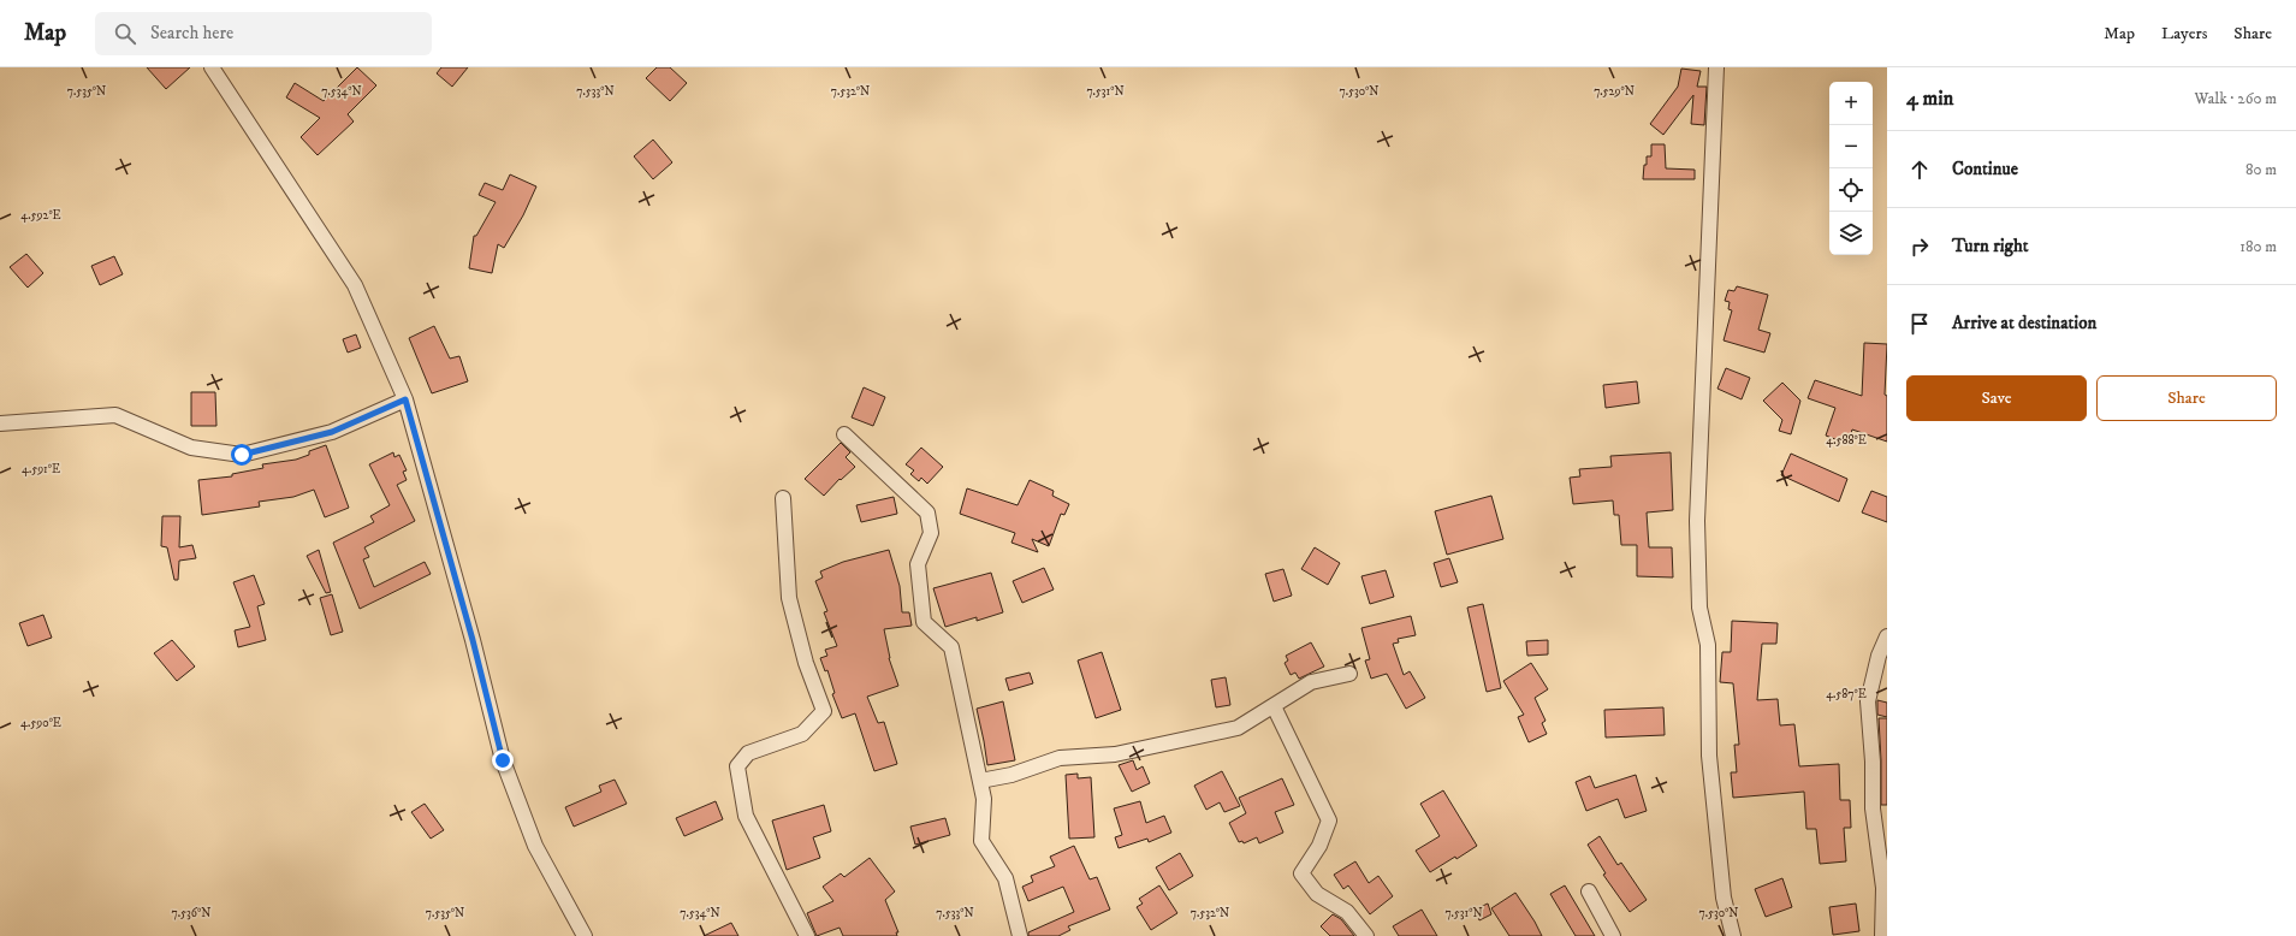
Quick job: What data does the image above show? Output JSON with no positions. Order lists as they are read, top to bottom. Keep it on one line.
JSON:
{"page":{"header":"Map","search":"Search here","nav":["Map","Layers","Share"],"heading":["4 min","Walk · 260 m"],"map_buttons":["+","−"],"list":[["Continue","80 m"],["Turn right","180 m"],"Arrive at destination"],"buttons":["Save","Share"]},"coordinates":["7.535°N","7.534°N","7.533°N","7.532°N","7.531°N","7.530°N","7.529°N","4.592°E","4.588°E","4.591°E","4.587°E","4.590°E","7.536°N"]}
